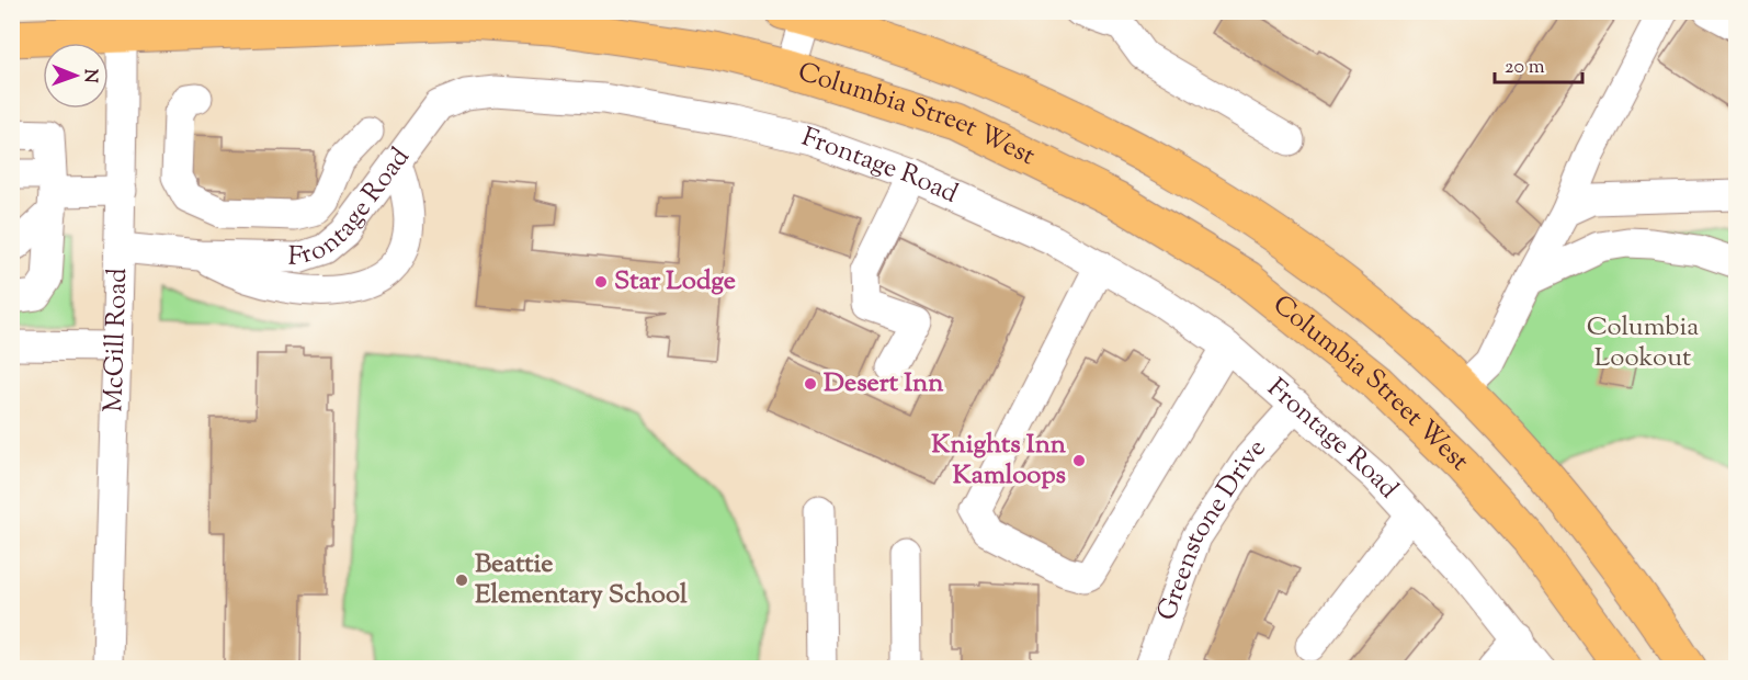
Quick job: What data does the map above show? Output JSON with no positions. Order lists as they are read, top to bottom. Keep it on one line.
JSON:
{"streets":{"main road":["Columbia Street West"],"street":["Frontage Road","McGill Road","Greenstone Drive"]},"crossings":[["Columbia Street West","McGill Road"],["Frontage Road","McGill Road"],["Frontage Road","Greenstone Drive"]],"parks":["Columbia Lookout"],"places":["Star Lodge","Desert Inn","Knights Inn Kamloops","Beattie Elementary School"],"scale_bar":"20 m","north":"right"}
